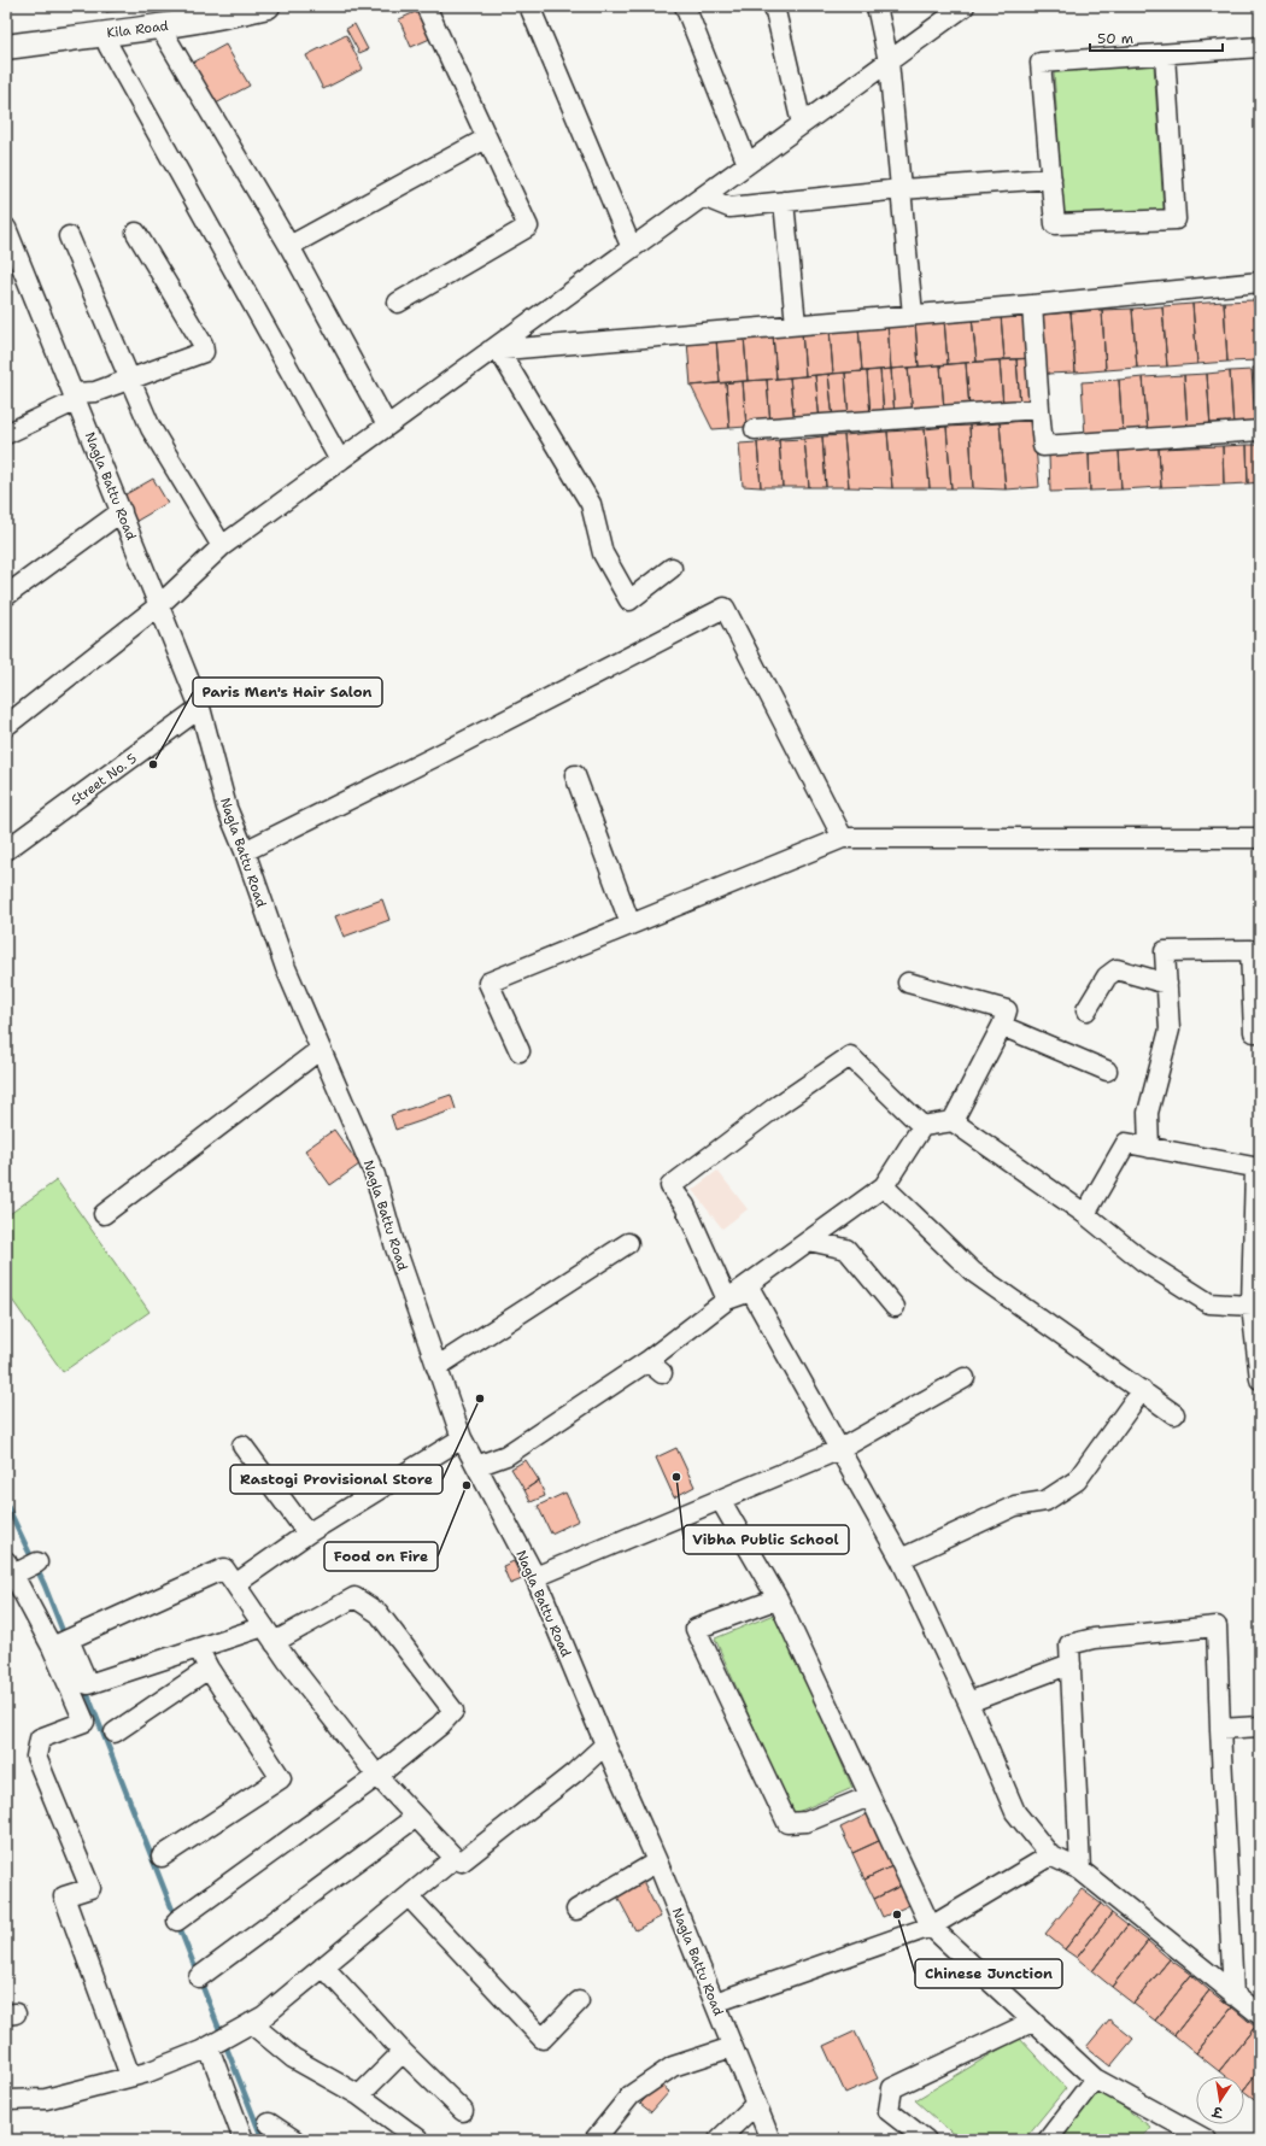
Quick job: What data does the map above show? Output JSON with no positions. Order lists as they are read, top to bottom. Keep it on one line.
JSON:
{"streets":{"main road":["Kila Road"],"street":["Nagla Battu Road","Street No. 5"]},"crossings":[["Nagla Battu Road","Street No. 5"]],"places":["Paris Men's Hair Salon","Rastogi Provisional Store","Vibha Public School","Food on Fire","Chinese Junction"],"scale_bar":"50 m","north":"bottom"}
